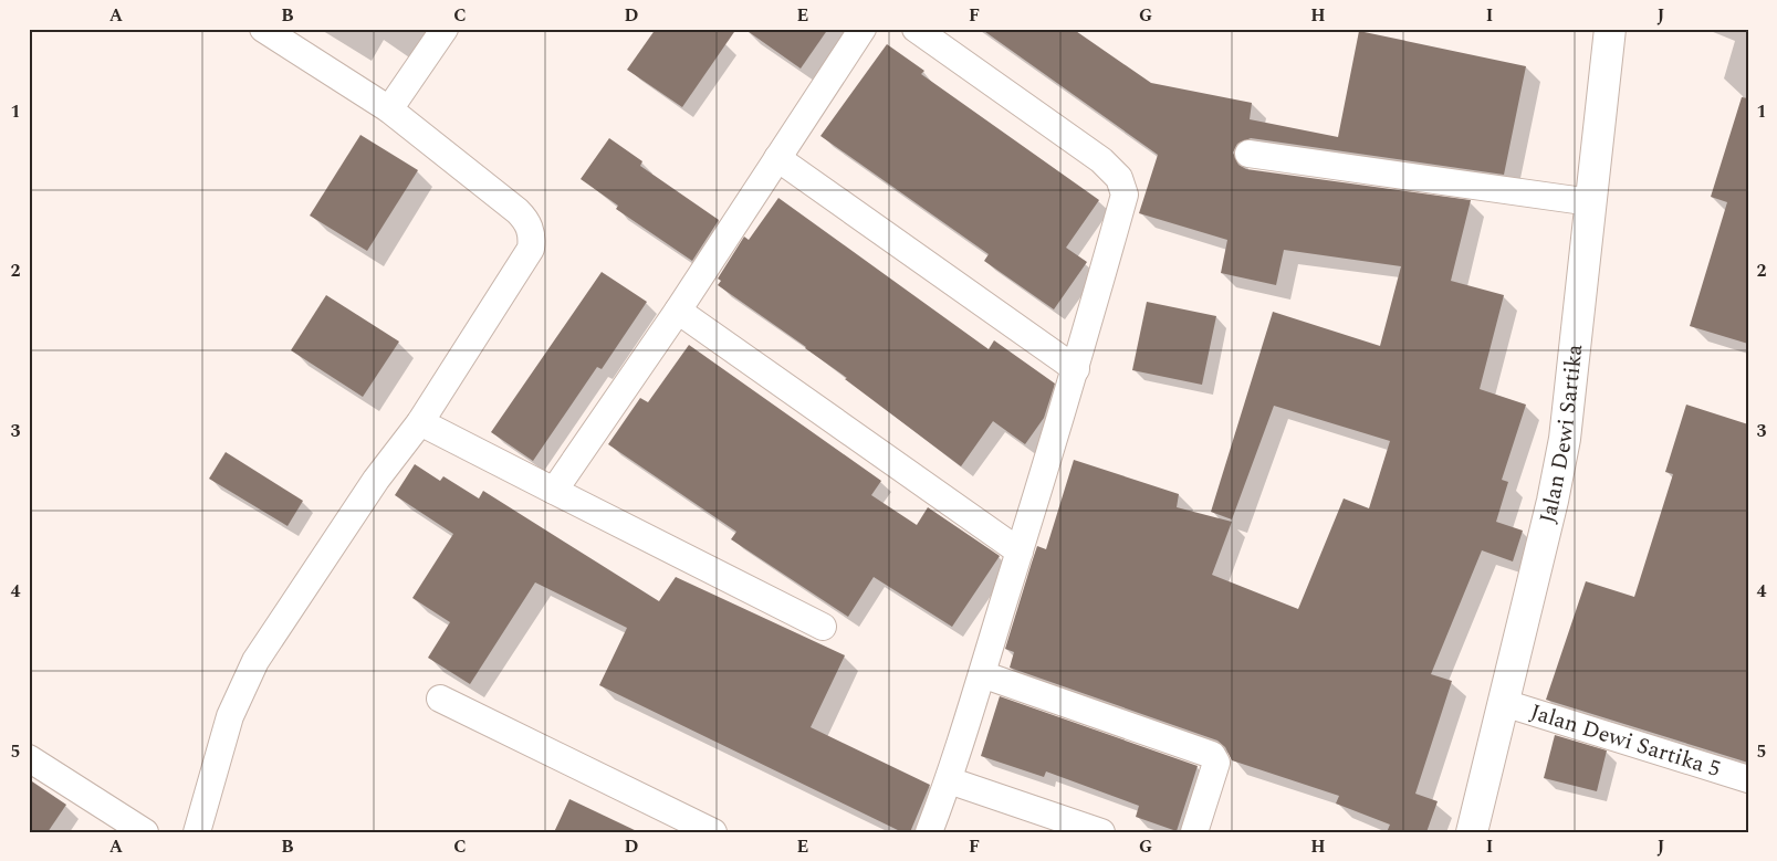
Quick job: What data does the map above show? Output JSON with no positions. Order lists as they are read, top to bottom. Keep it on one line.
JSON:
{"streets":{"main road":["Jalan Dewi Sartika"],"street":["Jalan Dewi Sartika 5"]},"crossings":[["Jalan Dewi Sartika","Jalan Dewi Sartika 5"]],"grid":{"columns":["A","B","C","D","E","F","G","H","I","J"],"rows":["1","2","3","4","5"]}}
